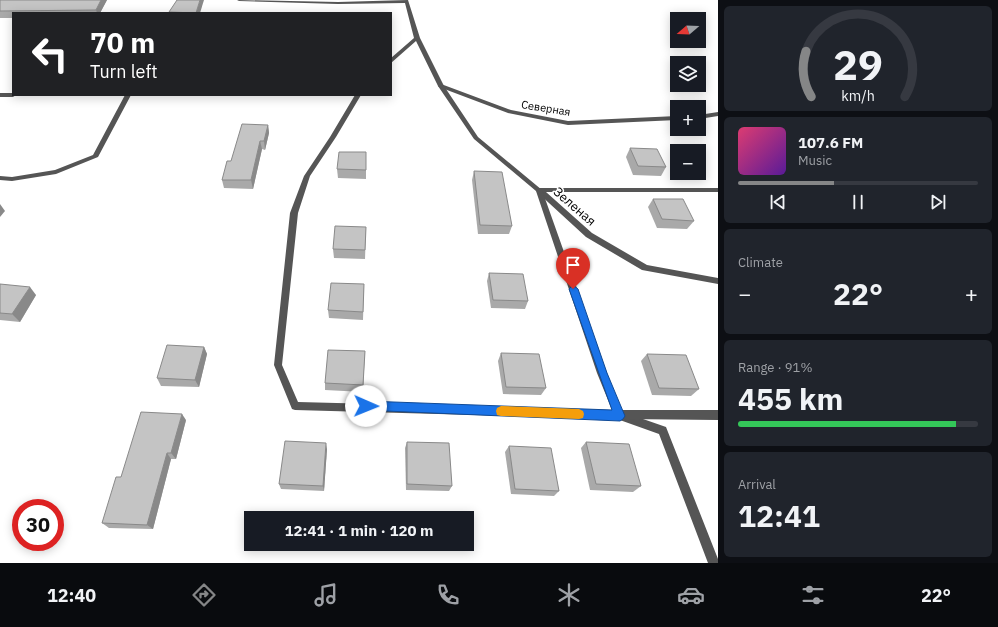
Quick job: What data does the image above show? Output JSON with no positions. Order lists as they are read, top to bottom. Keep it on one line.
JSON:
{"streets":{"street":["Северная","Зеленая"]},"north":"left","page":{"map_buttons":["+","−"],"turn":["70 m","Turn left"],"song":["107.6 FM","Music"],"tile":["Climate",["Range · 91%","455 km"],["Arrival","12:41"]],"heat":["−","22°","+"],"limit":"30","trip":"12:41 · 1 min · 120 m","tabs":["12:40","22°"],"gauge":["29","km/h"]}}
